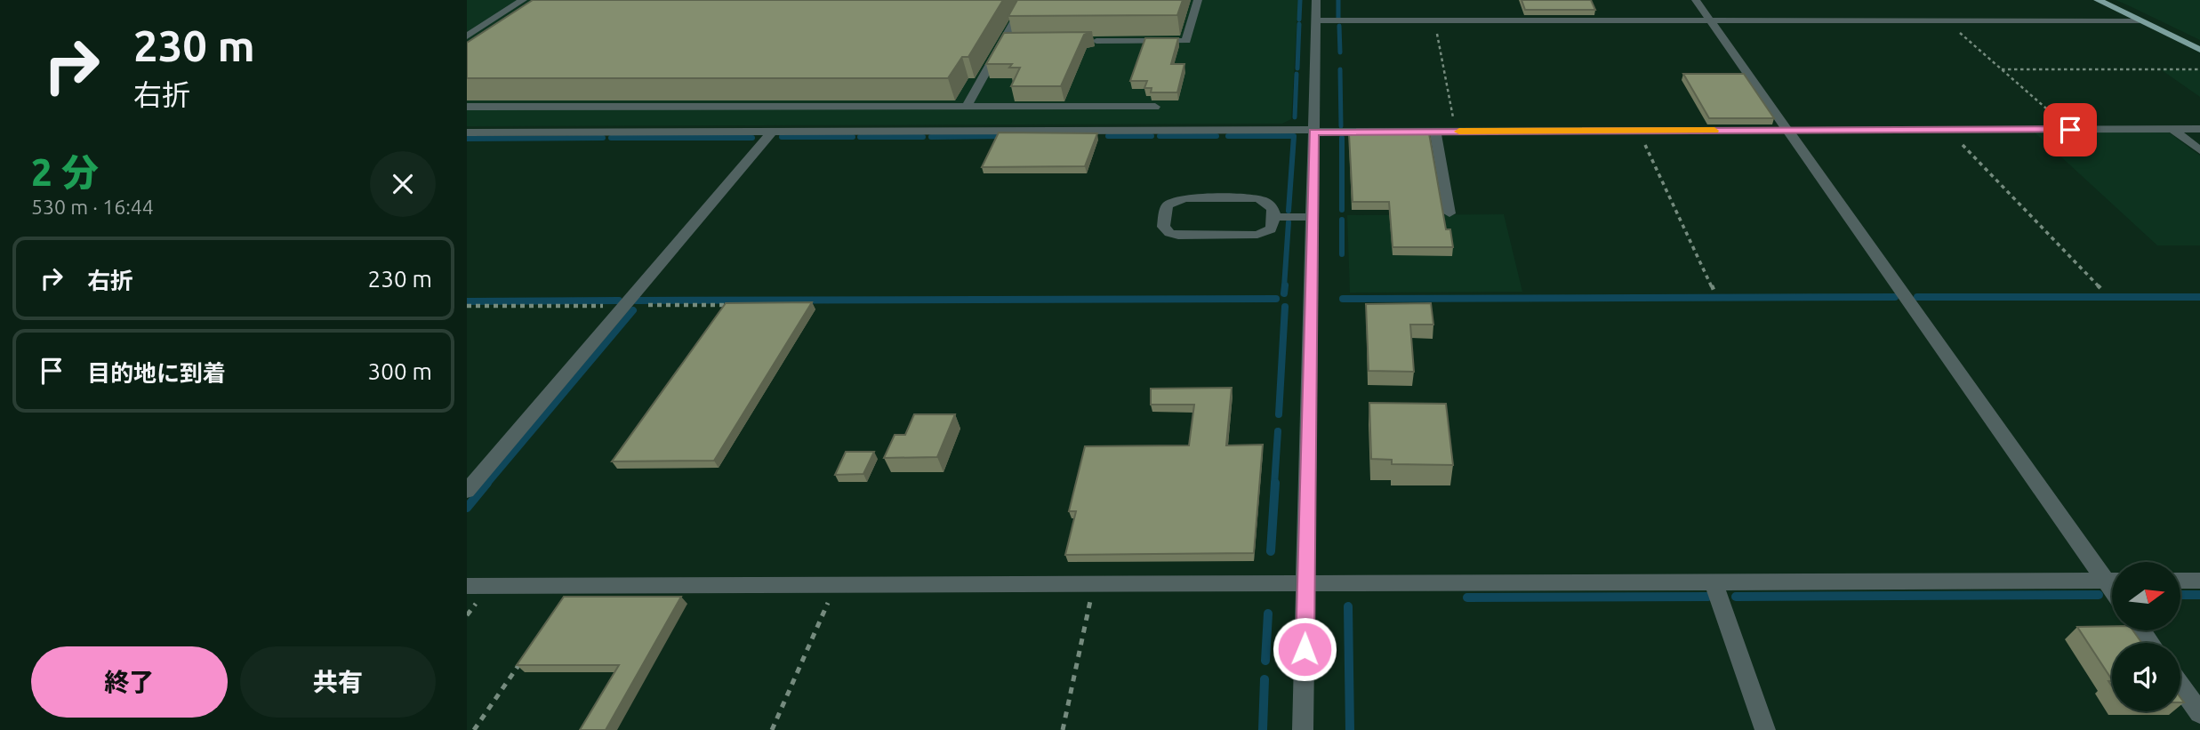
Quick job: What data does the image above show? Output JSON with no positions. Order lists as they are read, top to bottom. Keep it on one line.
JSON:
{"north":"right","page":{"turn":["230 m","右折"],"heading":["2 分","530 m · 16:44"],"list":[{"name":"右折","value":"230 m"},{"name":"目的地に到着","value":"300 m"}],"buttons":["終了","共有"]}}
